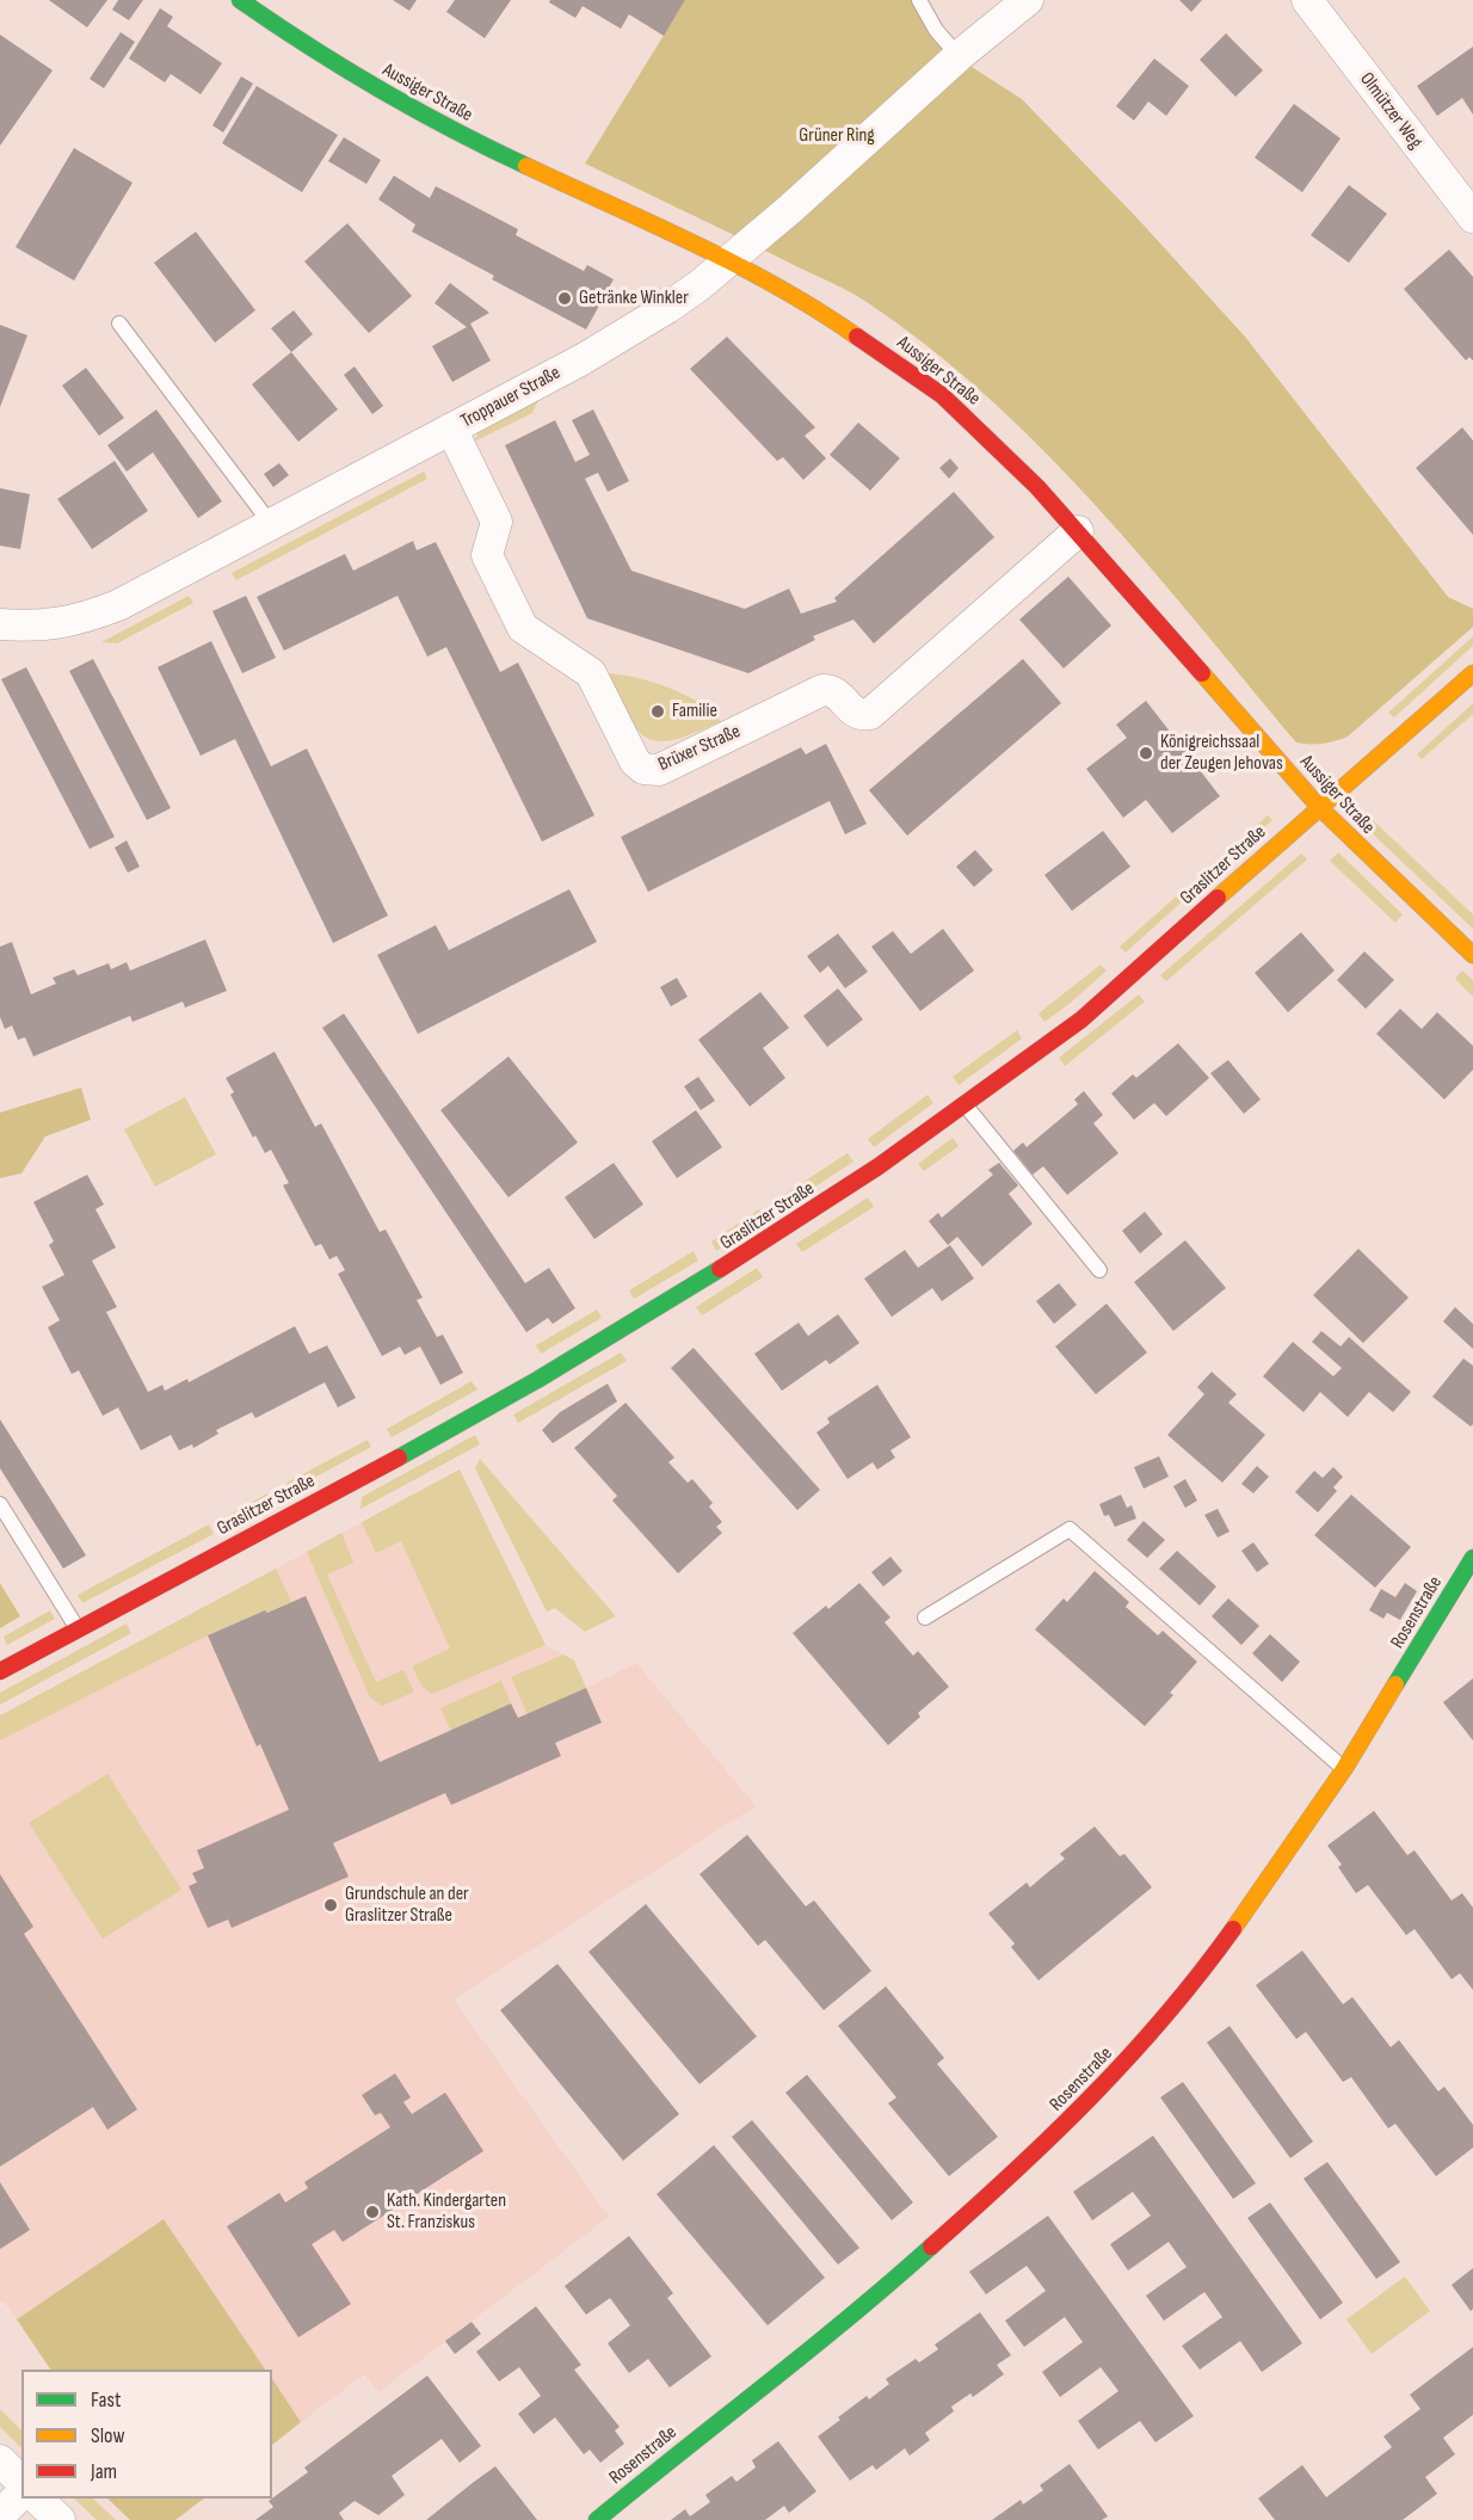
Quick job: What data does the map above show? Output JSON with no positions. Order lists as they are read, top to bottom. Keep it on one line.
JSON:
{"streets":{"street":["Aussiger Straße","Olmützer Weg","Troppauer Straße","Brüxer Straße","Graslitzer Straße","Rosenstraße"]},"crossings":[["Aussiger Straße","Troppauer Straße"],["Aussiger Straße","Brüxer Straße"],["Aussiger Straße","Graslitzer Straße"],["Troppauer Straße","Brüxer Straße"]],"parks":["Grüner Ring"],"places":["Getränke Winkler","Familie","Königreichssaal der Zeugen Jehovas","Grundschule an der Graslitzer Straße","Kath. Kindergarten St. Franziskus"],"legend":["Fast","Slow","Jam"]}
